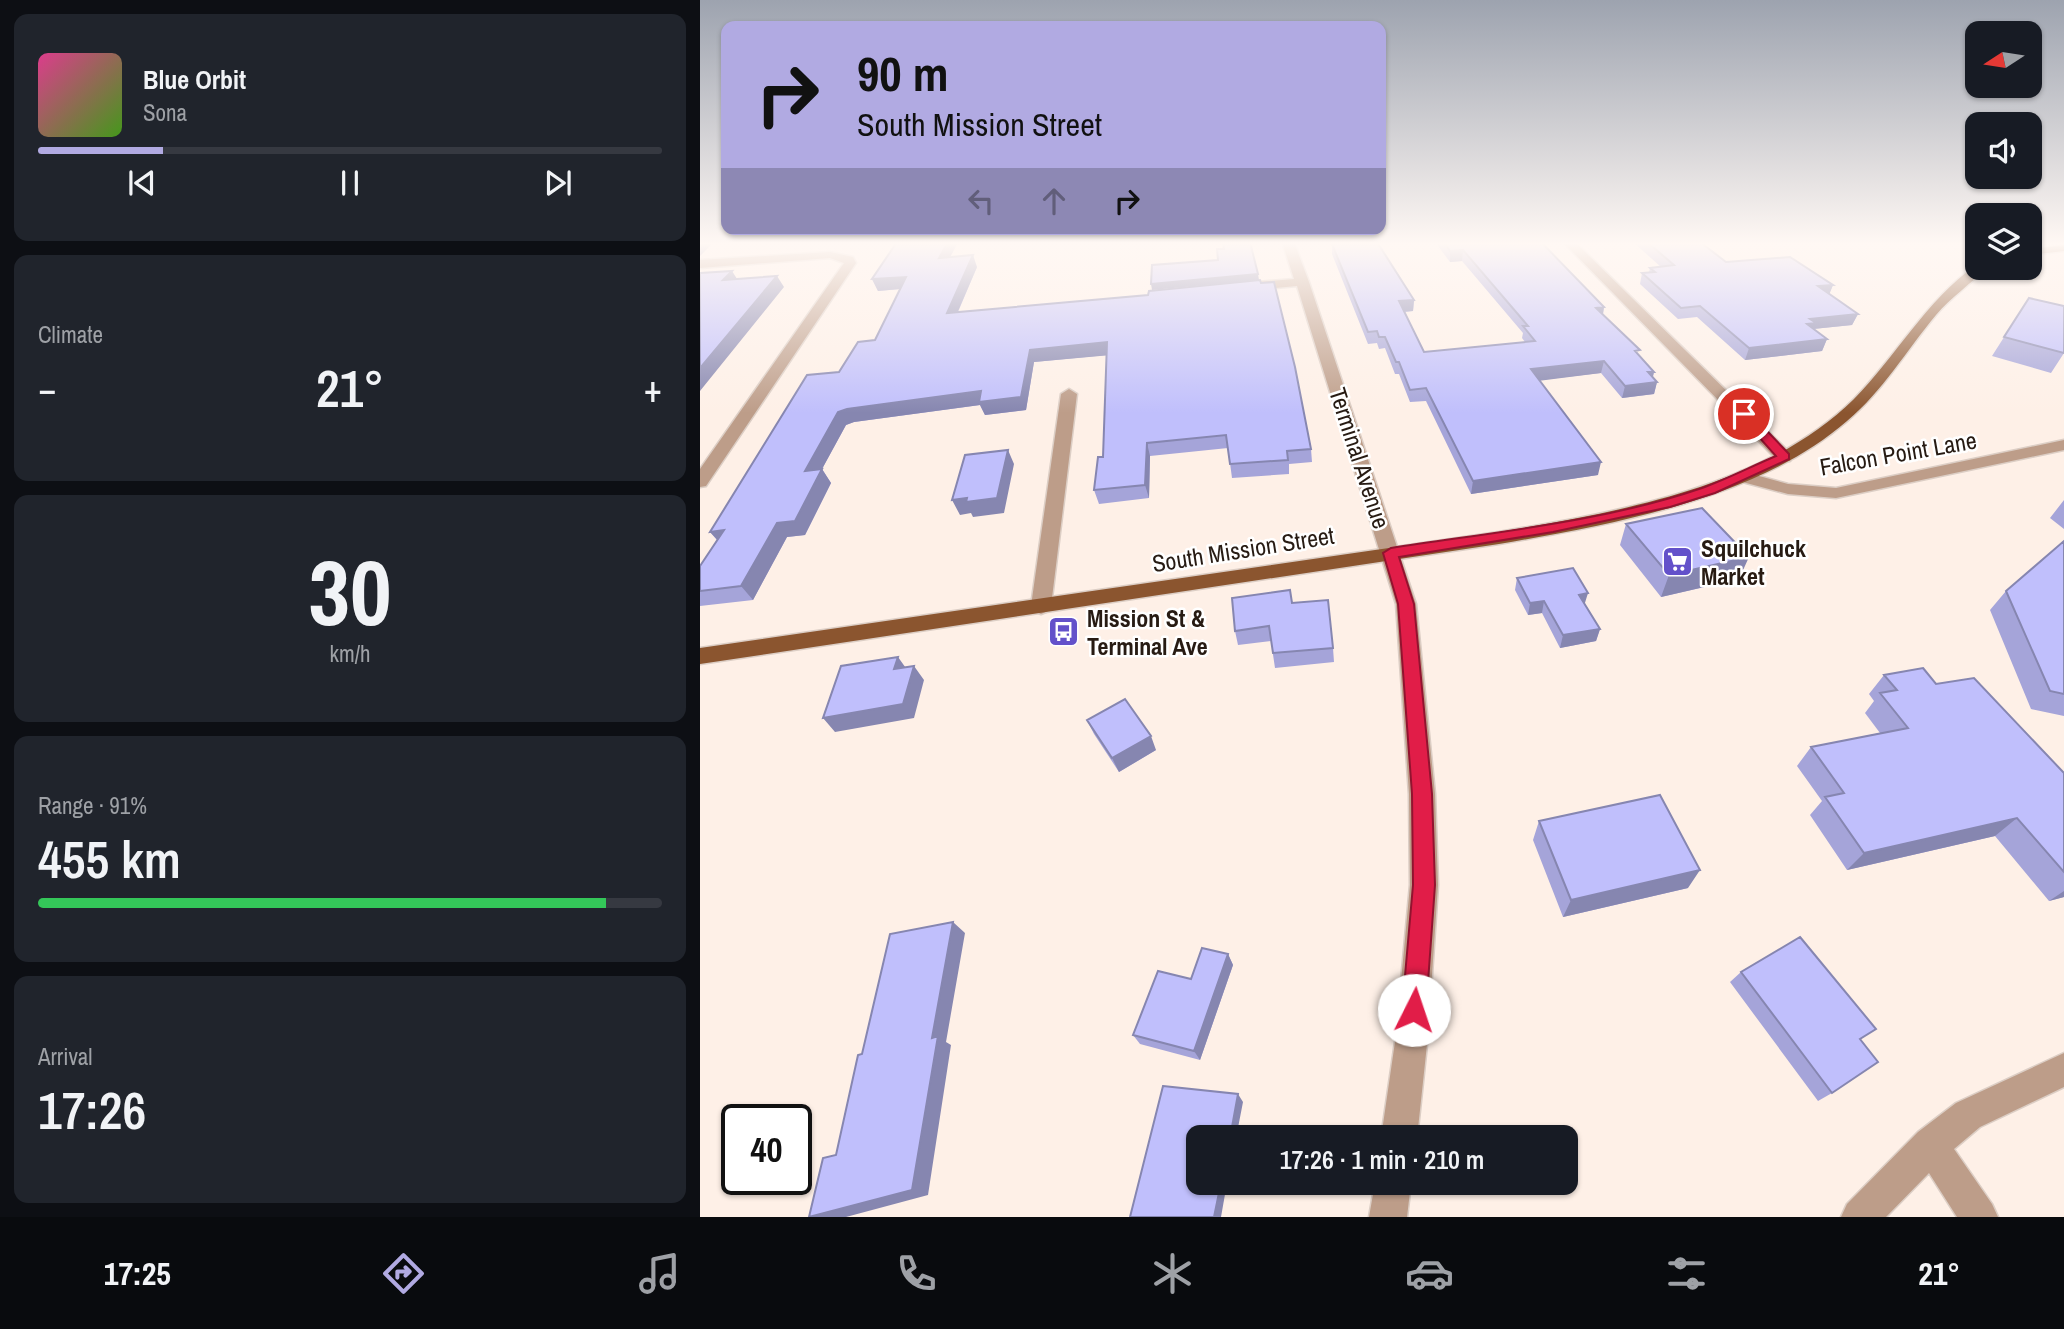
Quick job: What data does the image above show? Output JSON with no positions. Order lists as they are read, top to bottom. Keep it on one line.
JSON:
{"streets":{"main road":["South Mission Street"],"street":["Falcon Point Lane","Terminal Avenue"]},"crossings":[["Falcon Point Lane","South Mission Street"],["Terminal Avenue","South Mission Street"]],"places":{"supermarket":["Squilchuck Market"],"bus stop":["Mission St & Terminal Ave"]},"north":"left","page":{"turn":["90 m","South Mission Street"],"song":["Blue Orbit","Sona"],"tile":["Climate",["30","km/h"],["Range · 91%","455 km"],["Arrival","17:26"]],"heat":["−","21°","+"],"limit":"40","trip":"17:26 · 1 min · 210 m","tabs":["17:25","21°"]}}
